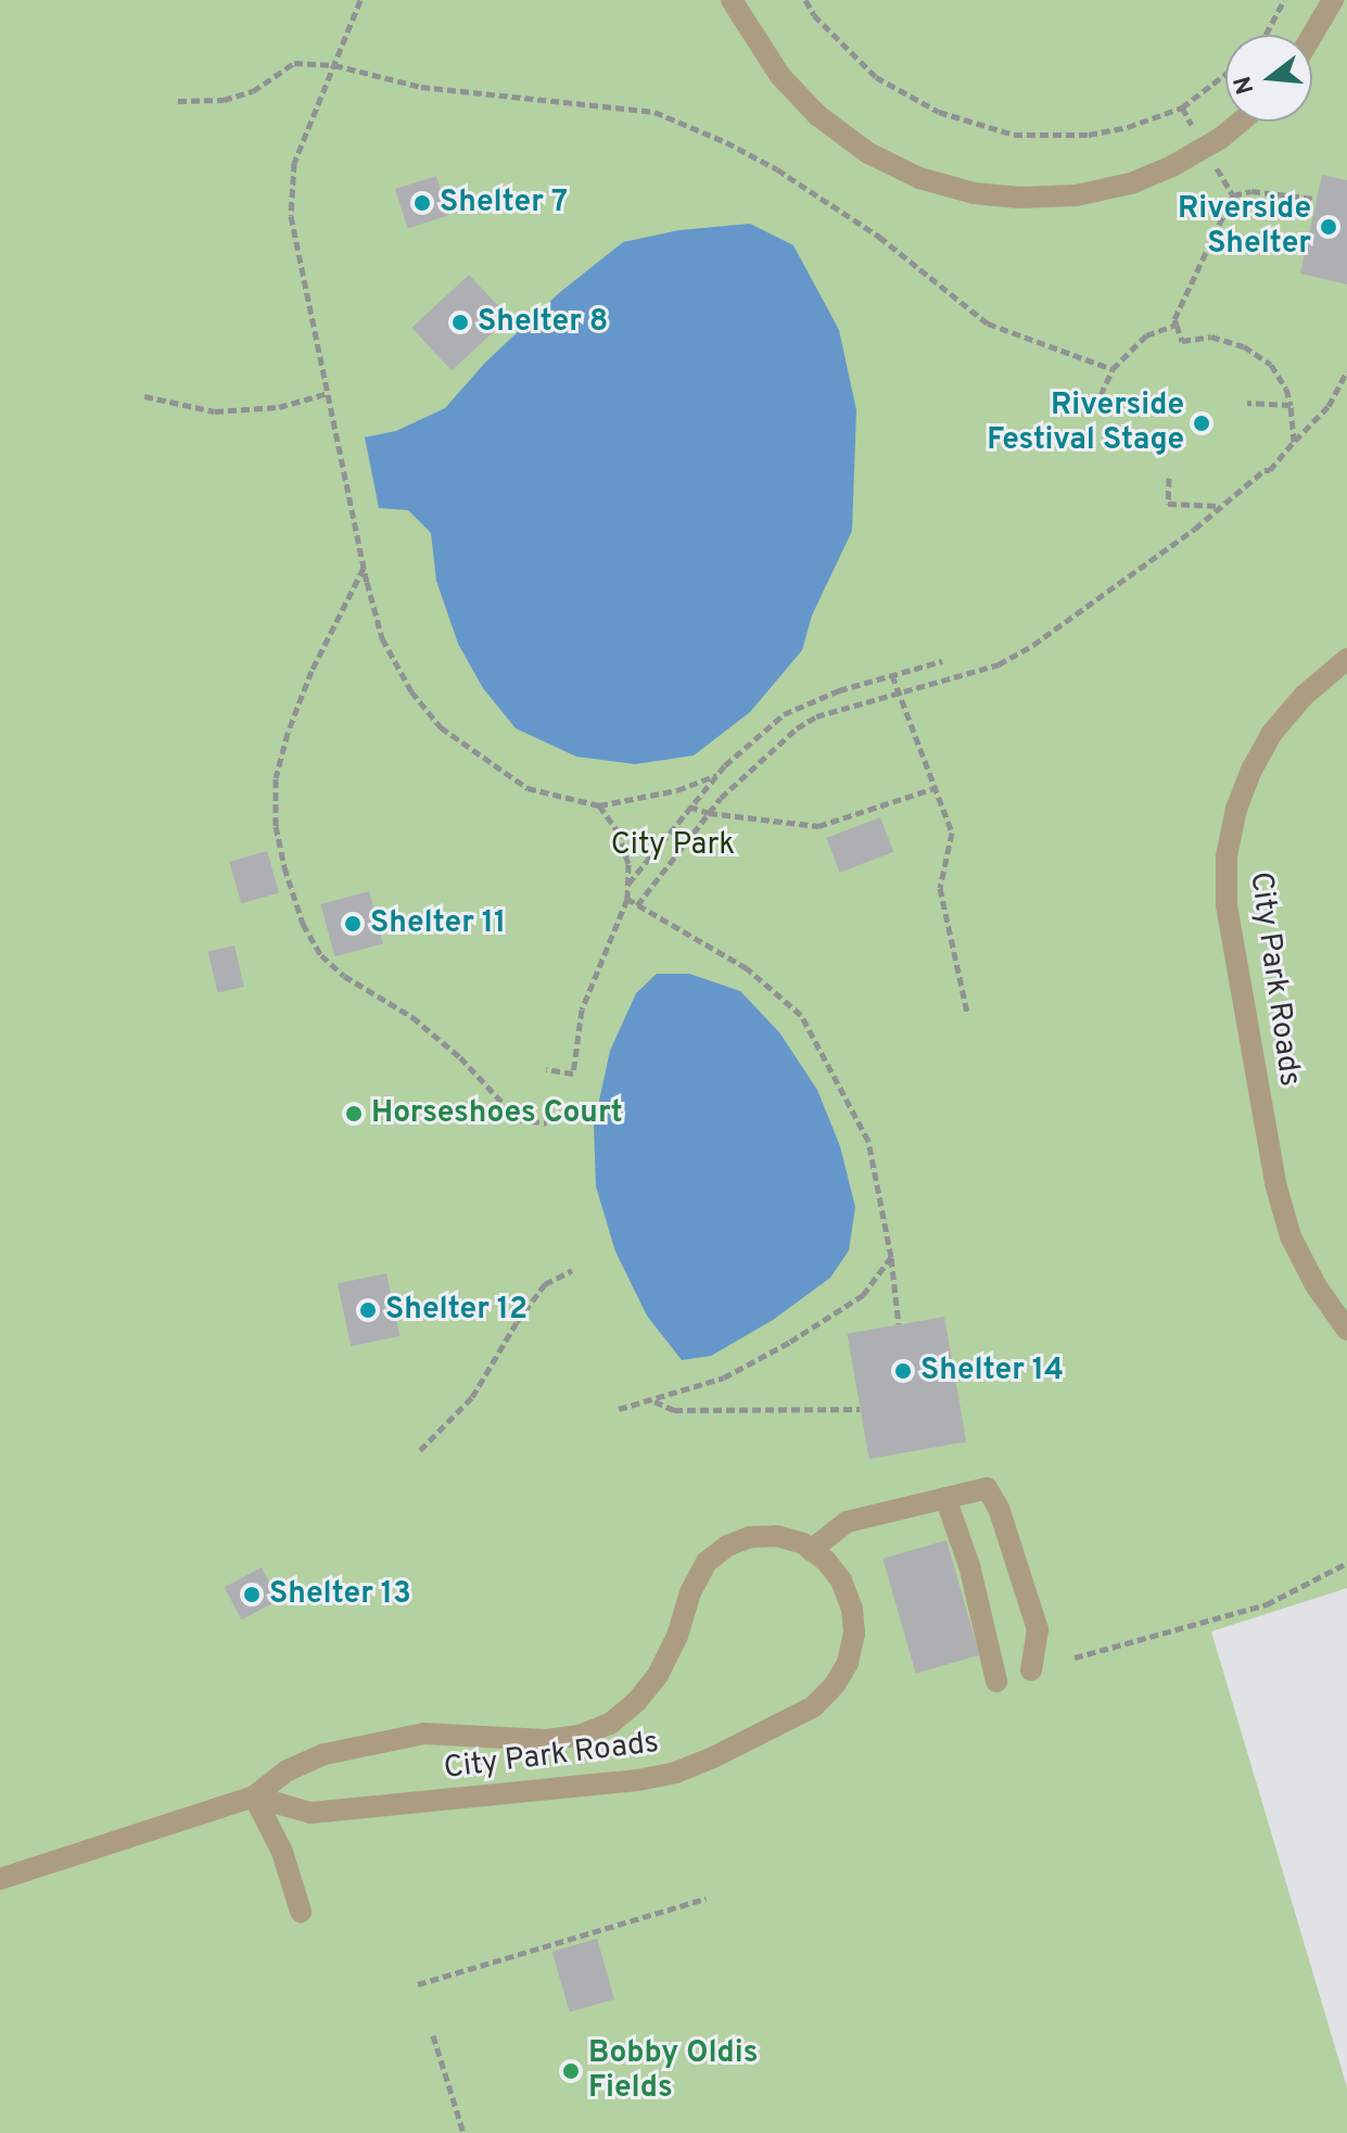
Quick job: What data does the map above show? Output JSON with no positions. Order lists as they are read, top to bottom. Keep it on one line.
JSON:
{"streets":{"lane":["City Park Roads"]},"parks":["City Park"],"places":["Shelter 7","Riverside Shelter","Shelter 8","Riverside Festival Stage","Shelter 11","Horseshoes Court","Shelter 12","Shelter 14","Shelter 13","Bobby Oldis Fields"],"north":"left"}
